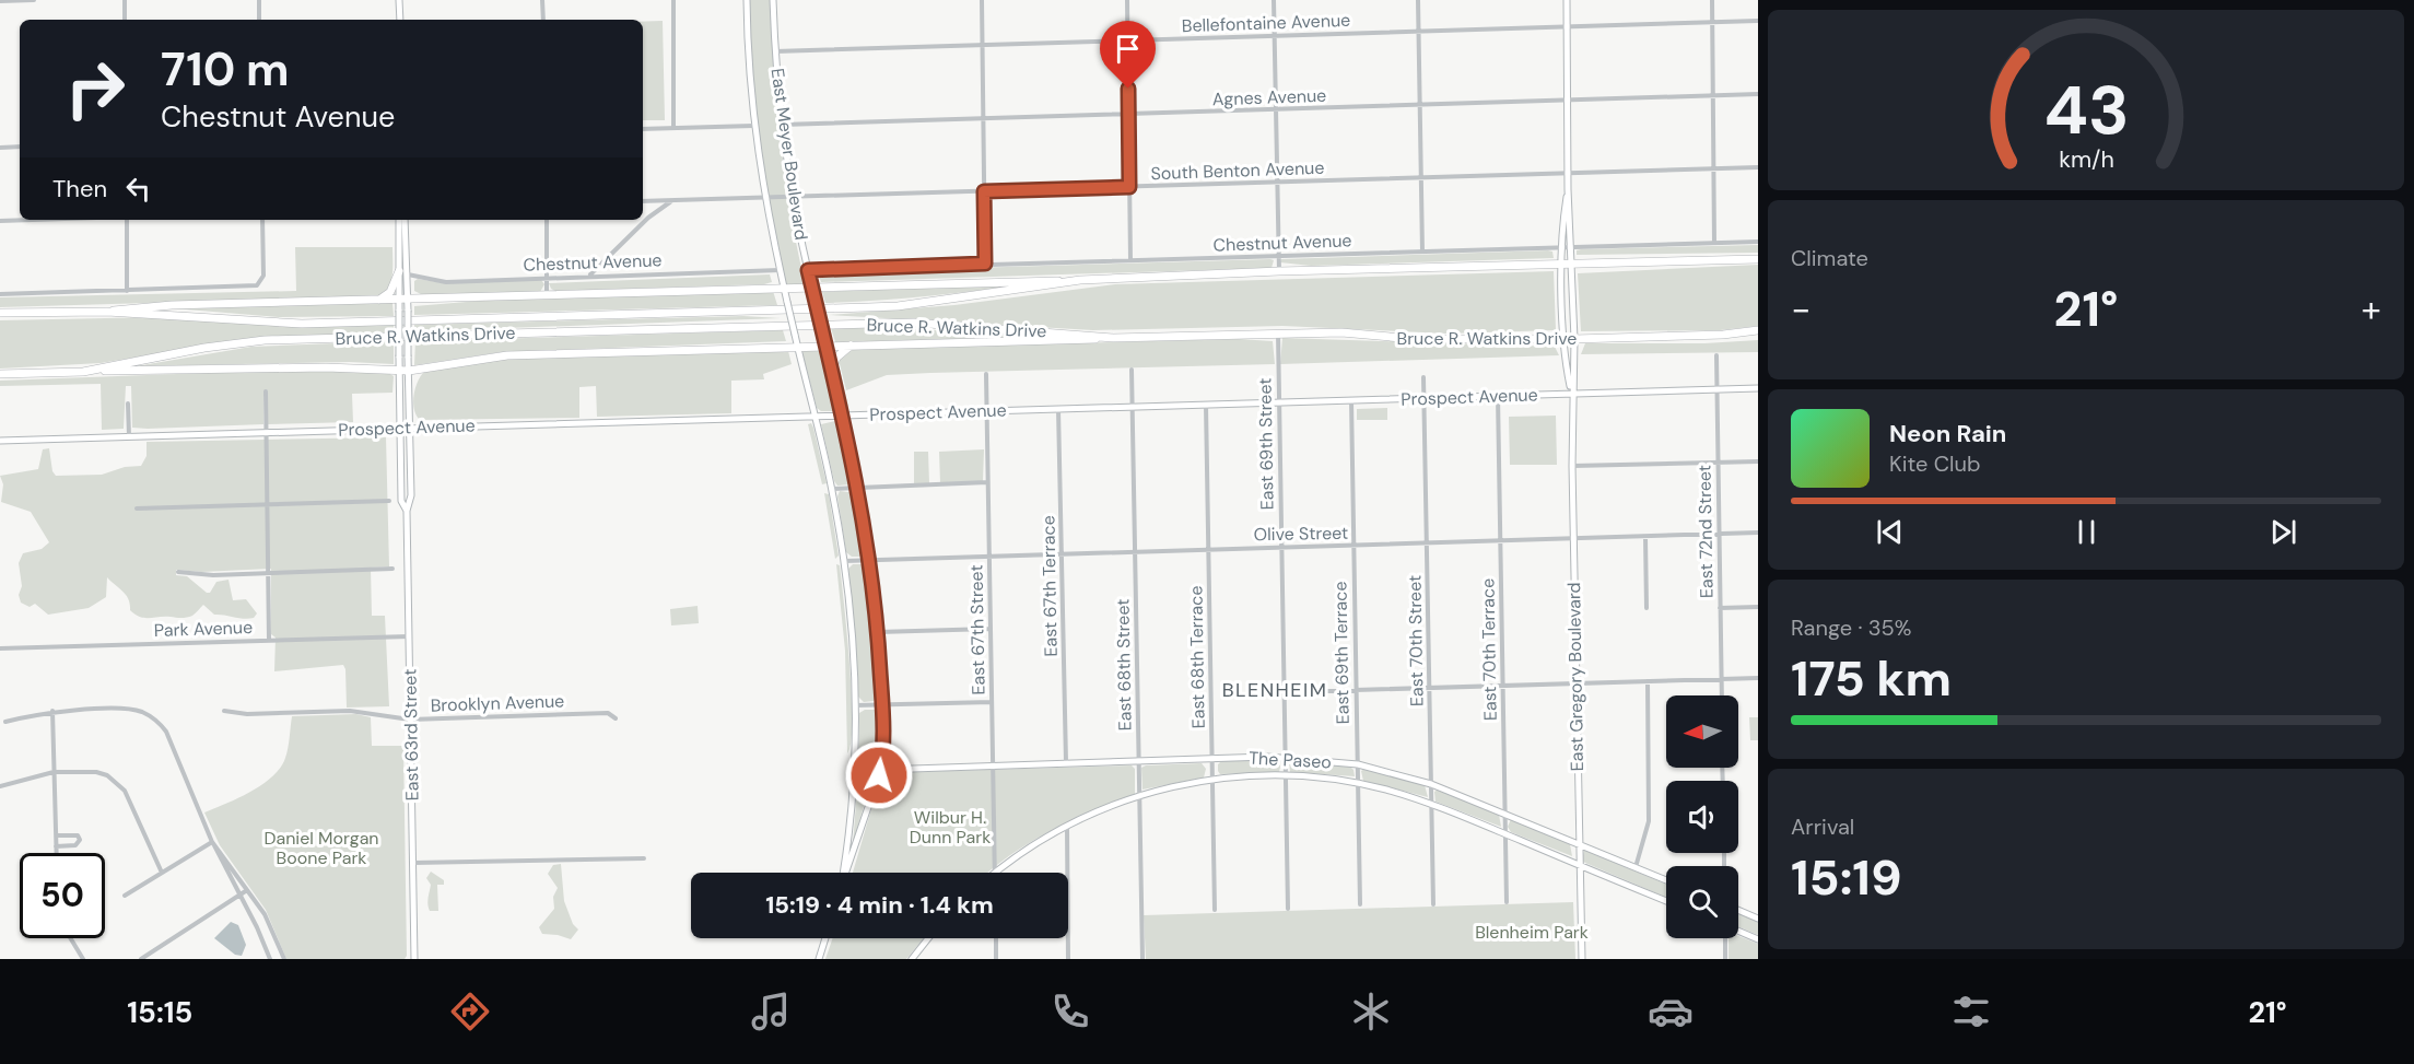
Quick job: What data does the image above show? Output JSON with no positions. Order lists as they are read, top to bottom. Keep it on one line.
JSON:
{"streets":{"highway":["Bruce R. Watkins Drive"],"main road":["East Meyer Boulevard","Prospect Avenue","East Gregory Boulevard","East 63rd Street","The Paseo"],"street":["Bellefontaine Avenue","Agnes Avenue","South Benton Avenue","Chestnut Avenue","East 69th Street","East 72nd Street","Olive Street","East 67th Terrace","Park Avenue","East 67th Street","East 70th Street","East 70th Terrace","East 69th Terrace","East 68th Terrace","East 68th Street","Brooklyn Avenue"]},"crossings":[["Bellefontaine Avenue","East Meyer Boulevard"],["Bellefontaine Avenue","East Gregory Boulevard"],["Agnes Avenue","East Meyer Boulevard"],["Agnes Avenue","East Gregory Boulevard"],["East Meyer Boulevard","South Benton Avenue"],["East Meyer Boulevard","Chestnut Avenue"],["East Meyer Boulevard","Prospect Avenue"],["East Meyer Boulevard","Olive Street"],["East Meyer Boulevard","The Paseo"],["South Benton Avenue","East Gregory Boulevard"],["Chestnut Avenue","East Gregory Boulevard"],["Chestnut Avenue","East 63rd Street"],["Bruce R. Watkins Drive","East 69th Street"],["Bruce R. Watkins Drive","East Gregory Boulevard"],["Prospect Avenue","East 69th Street"],["Prospect Avenue","East 72nd Street"],["Prospect Avenue","East 67th Terrace"],["Prospect Avenue","East 67th Street"],["Prospect Avenue","East 70th Street"],["Prospect Avenue","East 70th Terrace"],["Prospect Avenue","East 69th Terrace"],["Prospect Avenue","East 68th Terrace"],["Prospect Avenue","East 68th Street"],["Prospect Avenue","East Gregory Boulevard"],["Prospect Avenue","East 63rd Street"],["East 69th Street","Olive Street"],["East 69th Street","The Paseo"],["East 72nd Street","Olive Street"],["Olive Street","East 67th Terrace"],["Olive Street","East 67th Street"],["Olive Street","East 70th Street"],["Olive Street","East 70th Terrace"],["Olive Street","East 69th Terrace"],["Olive Street","East 68th Terrace"],["Olive Street","East 68th Street"],["Olive Street","East Gregory Boulevard"],["East 67th Terrace","The Paseo"],["Park Avenue","East 63rd Street"],["East 67th Street","The Paseo"],["East 70th Street","The Paseo"],["East 70th Terrace","The Paseo"],["East 69th Terrace","The Paseo"],["East 68th Terrace","The Paseo"],["East 68th Street","The Paseo"],["East Gregory Boulevard","The Paseo"],["Brooklyn Avenue","East 63rd Street"]],"districts":["BLENHEIM"],"parks":["Wilbur H. Dunn Park","Daniel Morgan Boone Park","Blenheim Park"],"north":"left","page":{"turn":["710 m","Chestnut Avenue"],"then":"Then","tile":["Climate",["Range · 35%","175 km"],["Arrival","15:19"]],"heat":["−","21°","+"],"song":["Neon Rain","Kite Club"],"limit":"50","trip":"15:19 · 4 min · 1.4 km","tabs":["15:15","21°"],"gauge":["43","km/h"]}}
